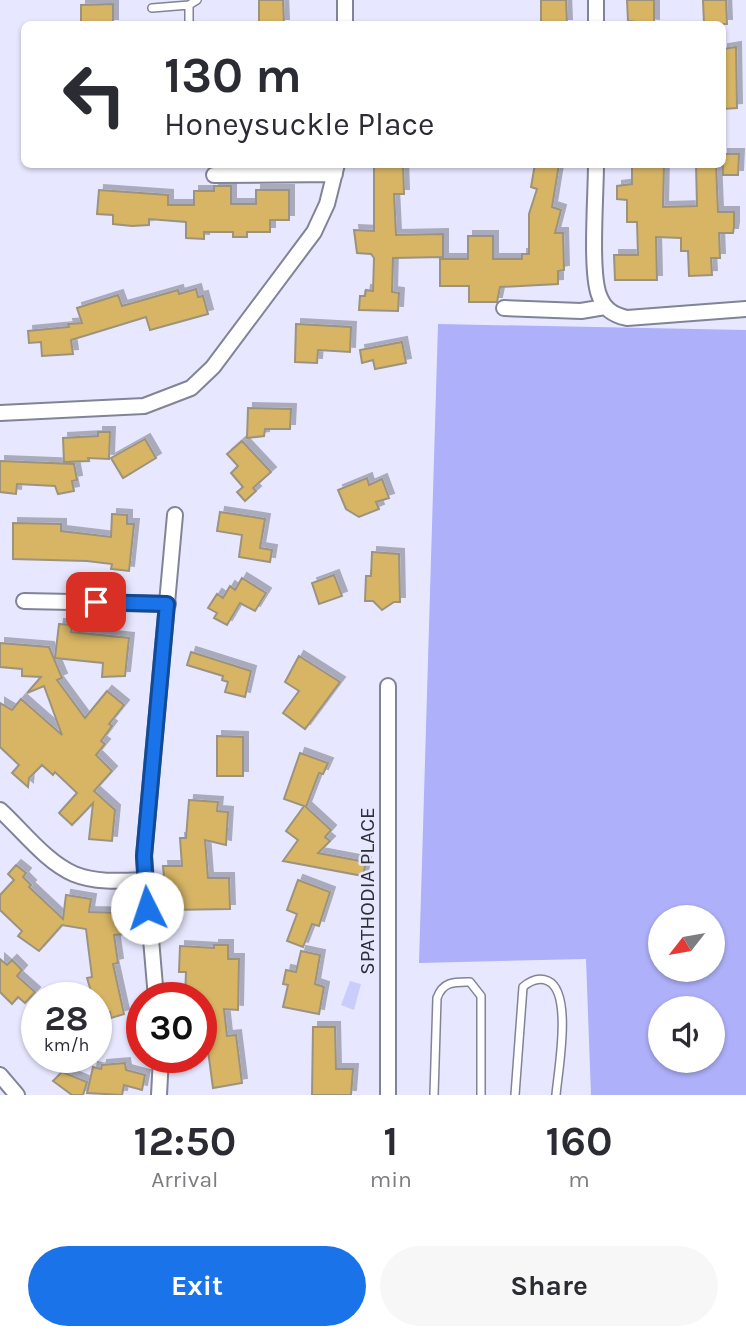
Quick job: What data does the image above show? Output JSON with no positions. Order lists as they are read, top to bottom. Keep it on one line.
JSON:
{"streets":{"street":["SPATHODIA PLACE"]},"north":"bottom left","page":{"turn":["130 m","Honeysuckle Place"],"speed":"28 km/h","limit":"30","eta":["12:50","Arrival","1","min","160","m"],"buttons":["Exit","Share"]}}
